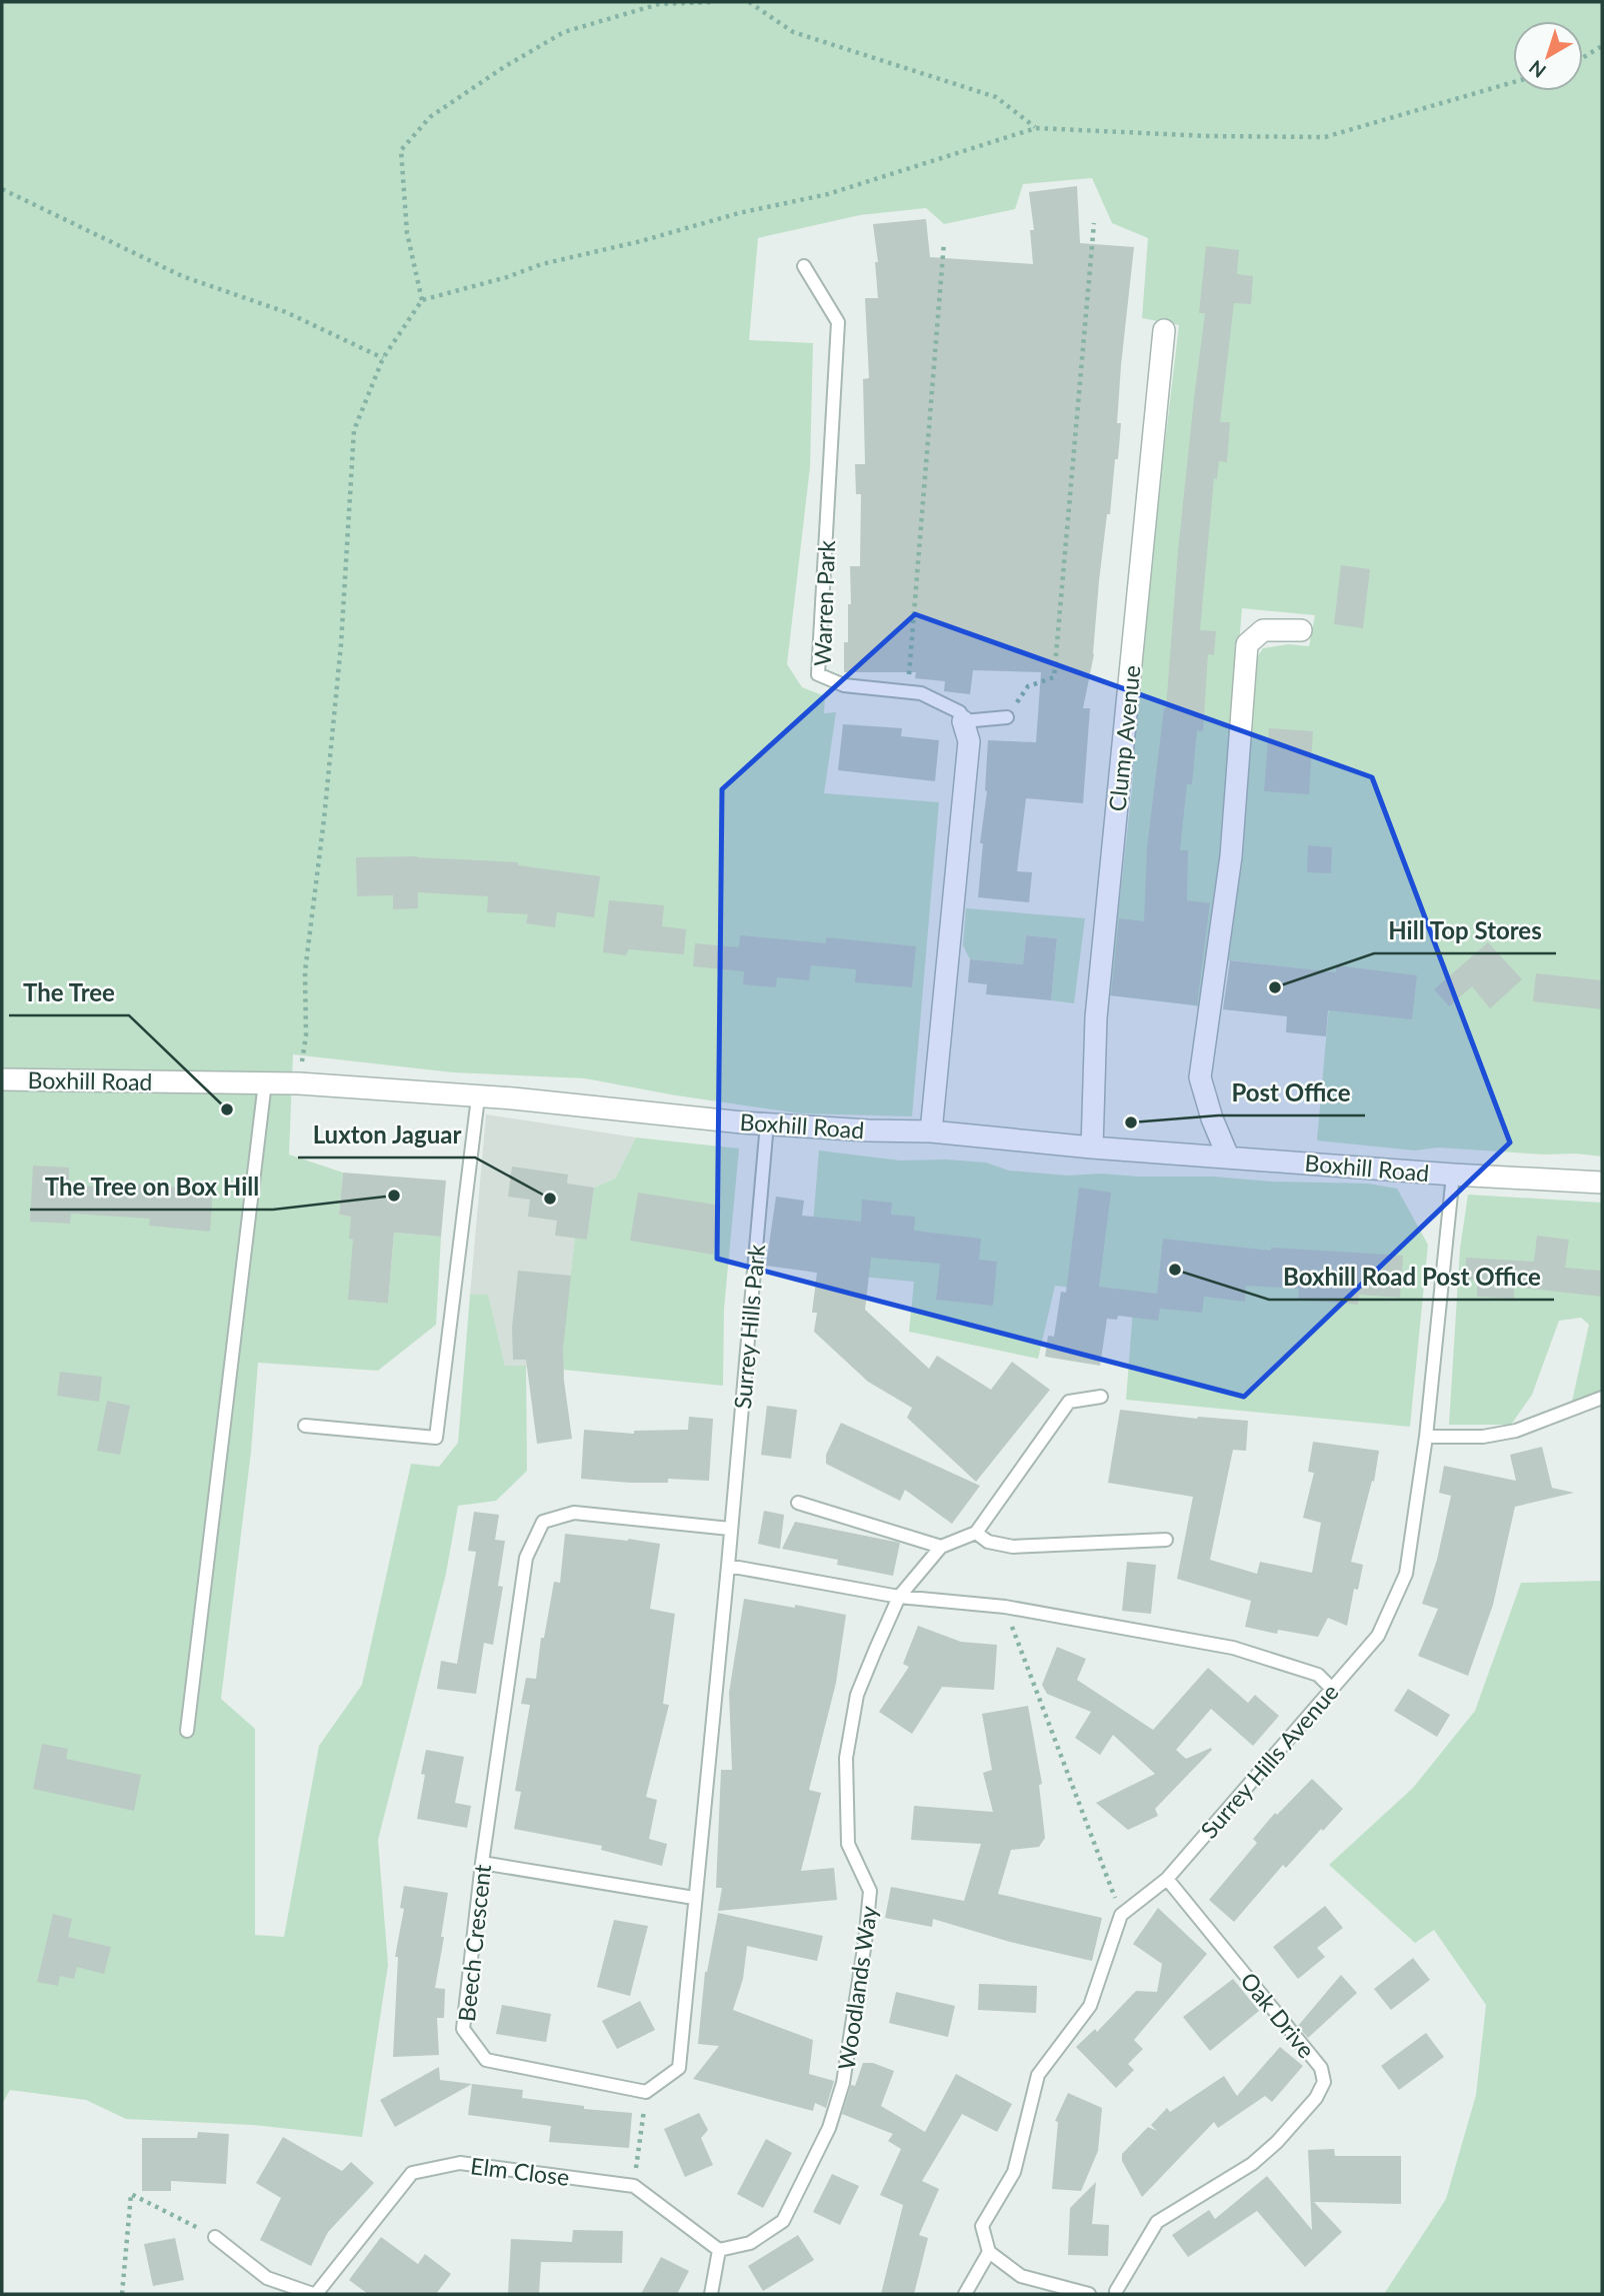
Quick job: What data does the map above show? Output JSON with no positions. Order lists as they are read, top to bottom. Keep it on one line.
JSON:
{"streets":{"street":["Clump Avenue","Boxhill Road"],"lane":["Warren Park","Surrey Hills Park","Surrey Hills Avenue","Beech Crescent","Woodlands Way","Oak Drive","Elm Close"]},"crossings":[["Clump Avenue","Boxhill Road"],["Boxhill Road","Surrey Hills Park"],["Boxhill Road","Surrey Hills Avenue"],["Surrey Hills Park","Beech Crescent"],["Surrey Hills Avenue","Oak Drive"],["Woodlands Way","Elm Close"]],"places":["Hill Top Stores","The Tree","Post Office","The Tree on Box Hill","Luxton Jaguar","Boxhill Road Post Office"],"north":"bottom left"}
